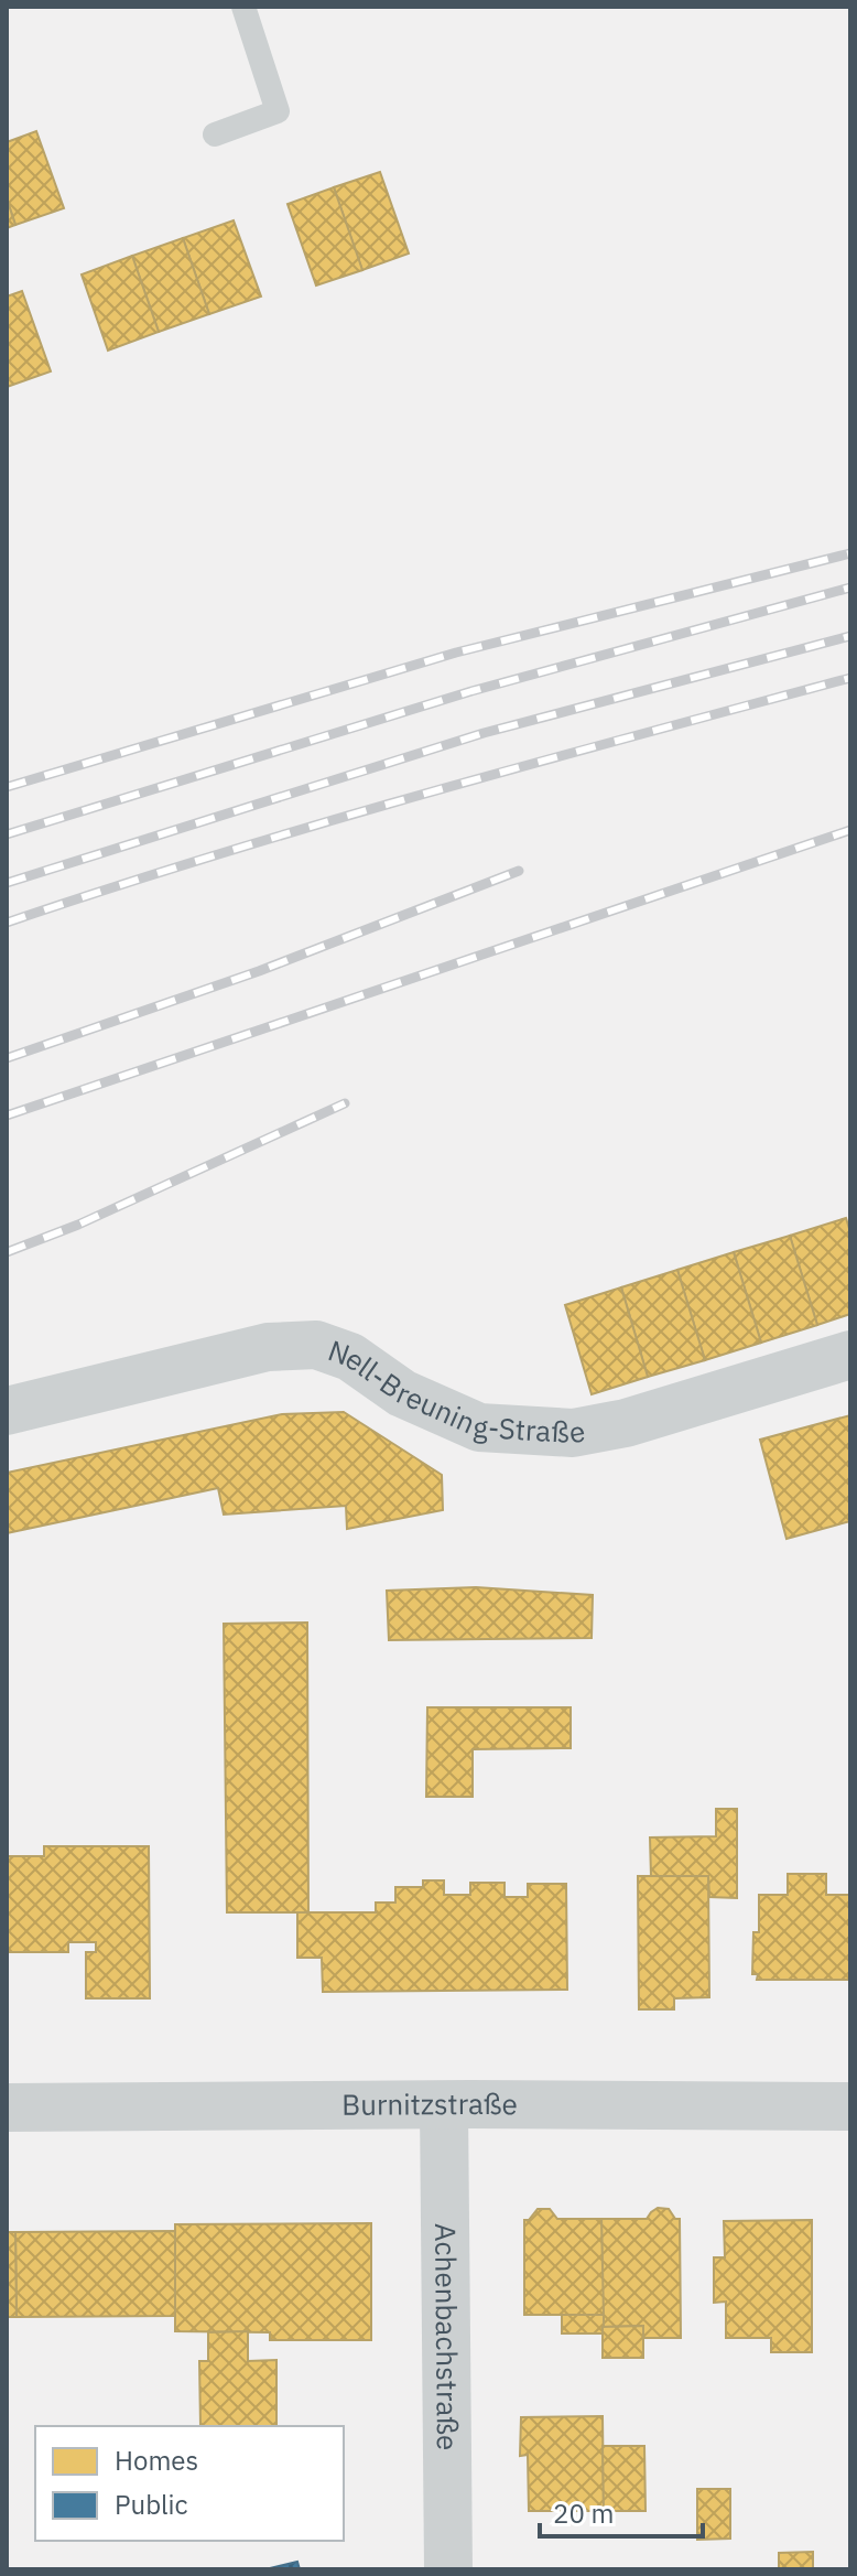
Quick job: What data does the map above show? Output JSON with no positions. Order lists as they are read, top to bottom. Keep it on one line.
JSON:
{"streets":{"street":["Nell-Breuning-Straße","Burnitzstraße","Achenbachstraße"]},"crossings":[["Burnitzstraße","Achenbachstraße"]],"legend":["Homes","Public"],"scale_bar":"20 m"}
